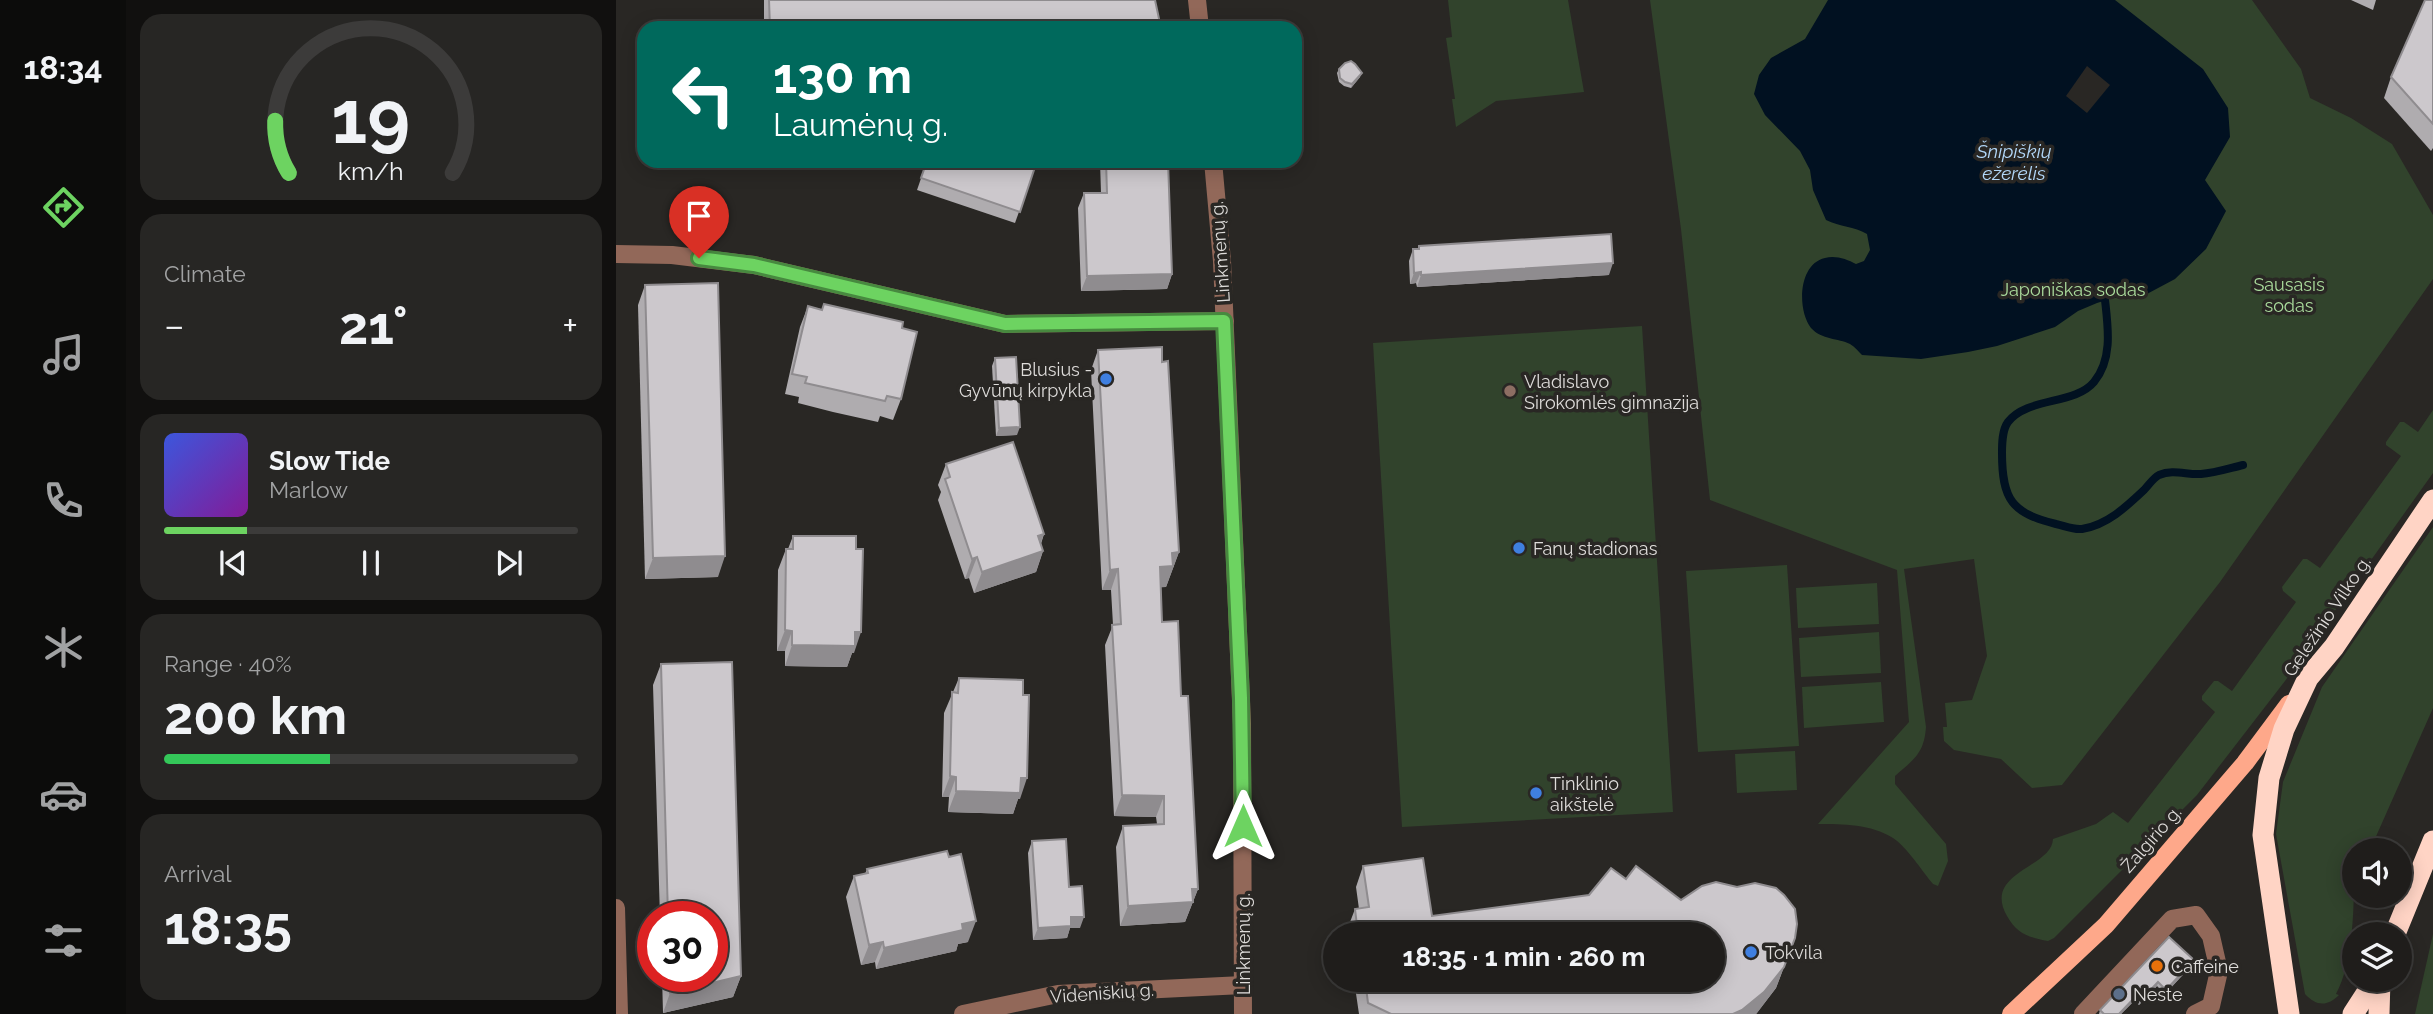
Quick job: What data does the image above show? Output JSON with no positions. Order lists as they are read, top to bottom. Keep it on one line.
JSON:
{"streets":{"highway":["Geležinio Vilko g."],"main road":["Žalgirio g."],"street":["Linkmenų g.","Videniškių g."]},"crossings":[["Linkmenų g.","Videniškių g."],["Geležinio Vilko g.","Žalgirio g."]],"water":["Šnipiškių ežerėlis"],"parks":["Sausasis sodas","Japoniškas sodas"],"places":["Blusius - Gyvūnų kirpykla","Vladislavo Sirokomlės gimnazija","Fanų stadionas","Tinklinio aikštelė","Tokvila","Caffeine","Neste"],"page":{"tabs":"18:34","turn":["130 m","Laumėnų g."],"tile":["Climate",["Range · 40%","200 km"],["Arrival","18:35"]],"heat":["−","21°","+"],"song":["Slow Tide","Marlow"],"limit":"30","trip":"18:35 · 1 min · 260 m","gauge":["19","km/h"]}}
